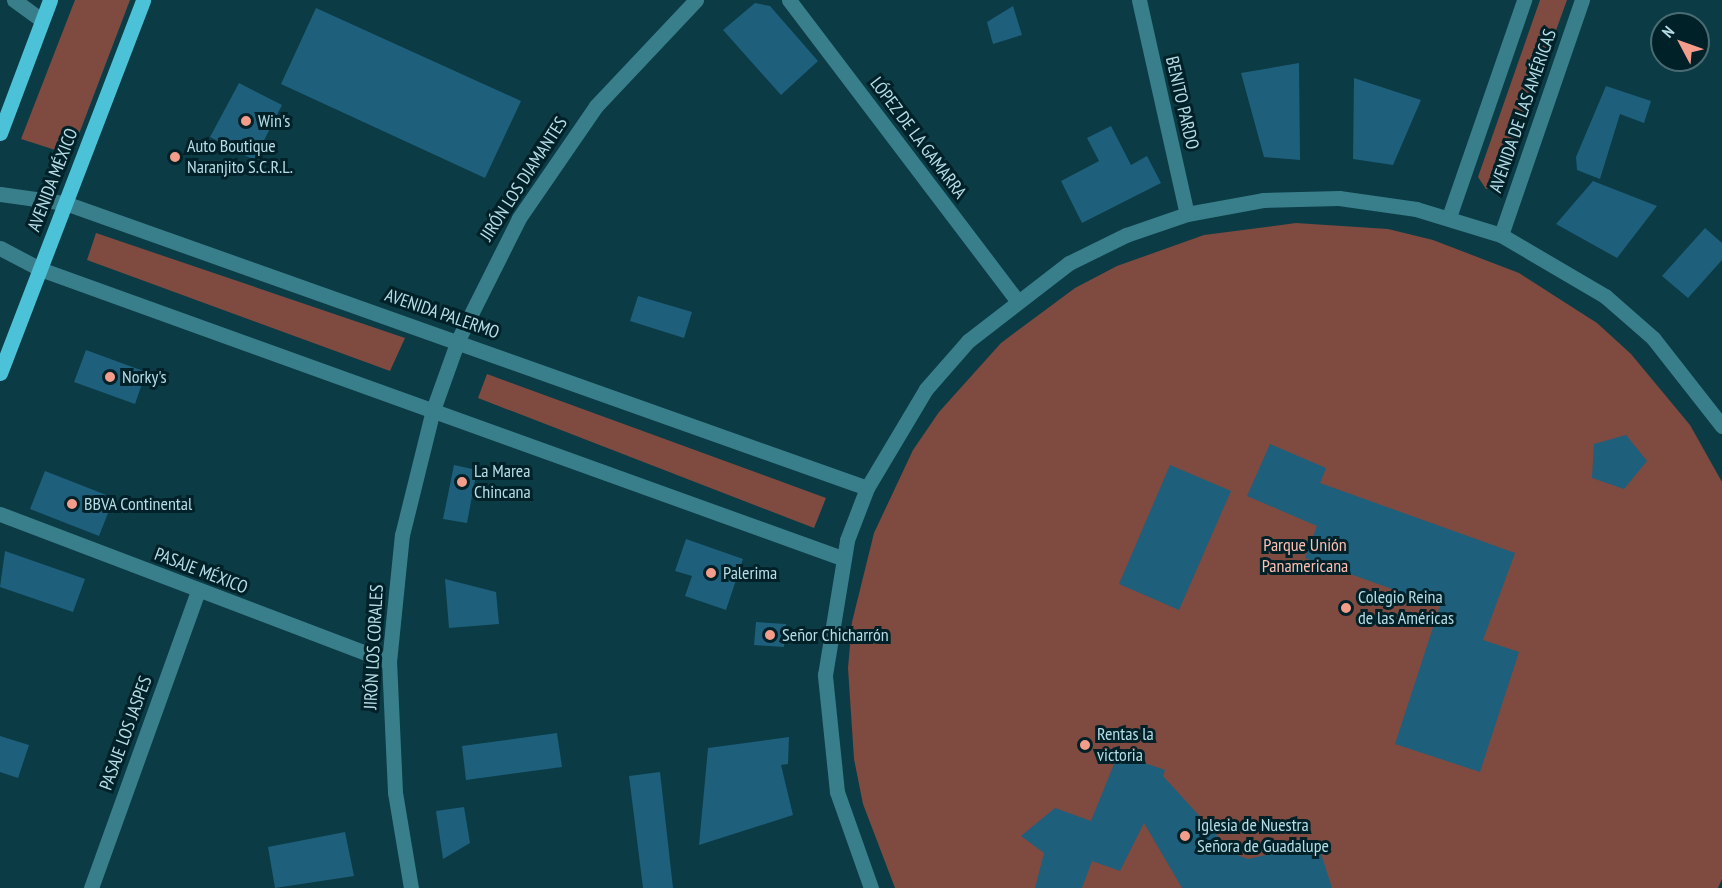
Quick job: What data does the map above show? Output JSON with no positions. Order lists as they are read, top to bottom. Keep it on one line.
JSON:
{"streets":{"main road":["AVENIDA MÉXICO"],"street":["BENITO PARDO","AVENIDA DE LAS AMÉRICAS","LÓPEZ DE LA GAMARRA","JIRÓN LOS DIAMANTES","AVENIDA PALERMO","PASAJE MÉXICO","JIRÓN LOS CORALES","PASAJE LOS JASPES"]},"crossings":[["JIRÓN LOS DIAMANTES","AVENIDA PALERMO"],["JIRÓN LOS DIAMANTES","JIRÓN LOS CORALES"],["AVENIDA MÉXICO","AVENIDA PALERMO"],["PASAJE MÉXICO","JIRÓN LOS CORALES"],["PASAJE MÉXICO","PASAJE LOS JASPES"]],"parks":["Parque Unión Panamericana"],"places":["Win's","Auto Boutique Naranjito S.C.R.L.","Norky's","La Marea Chincana","BBVA Continental","Palerima","Colegio Reina de las Américas","Señor Chicharrón","Rentas la victoria","Iglesia de Nuestra Señora de Guadalupe"],"north":"top left"}
